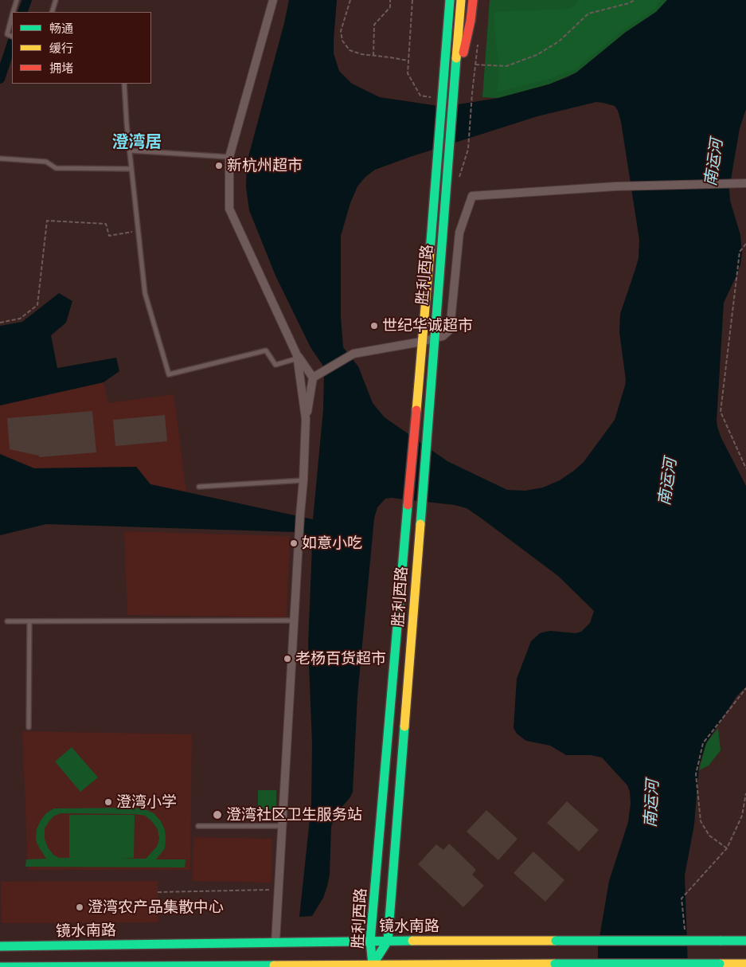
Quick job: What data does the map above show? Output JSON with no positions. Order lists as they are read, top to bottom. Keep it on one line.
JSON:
{"streets":{"main road":["胜利西路","镜水南路"]},"crossings":[["胜利西路","镜水南路"]],"districts":["澄湾居"],"water":["南运河"],"places":["新杭州超市","世纪华诚超市","如意小吃","老杨百货超市","澄湾小学","澄湾社区卫生服务站","澄湾农产品集散中心"],"legend":["畅通","缓行","拥堵"]}
